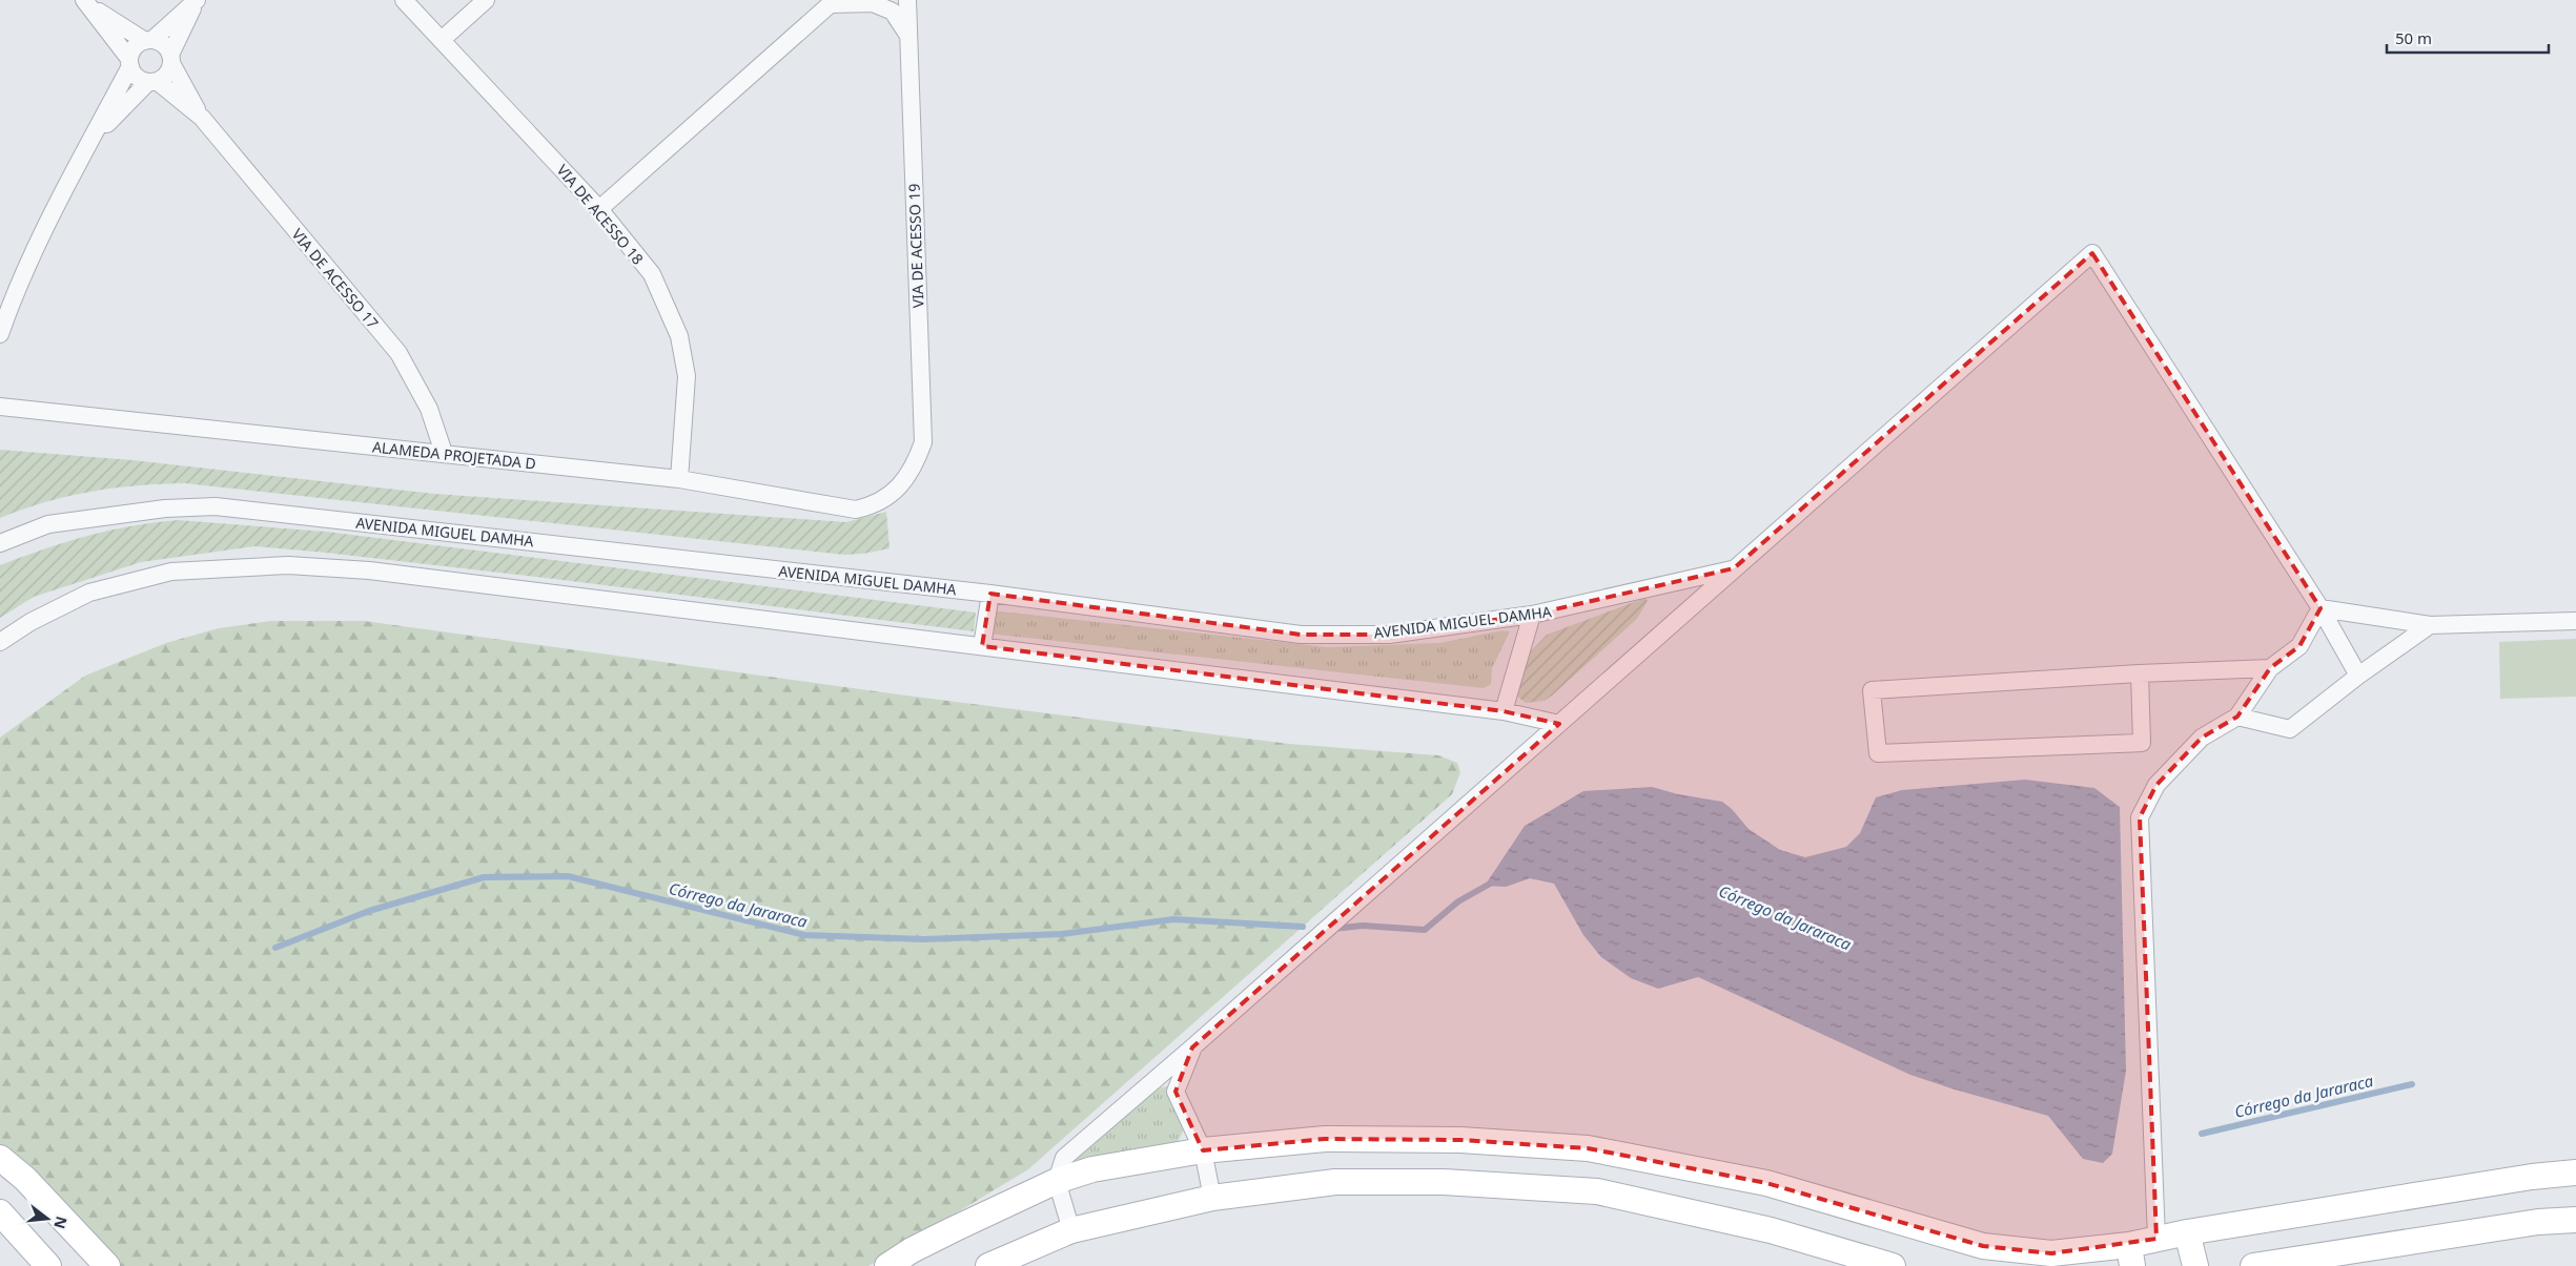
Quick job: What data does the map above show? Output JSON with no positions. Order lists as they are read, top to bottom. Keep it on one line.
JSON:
{"streets":{"street":["VIA DE ACESSO 18","VIA DE ACESSO 19","VIA DE ACESSO 17","ALAMEDA PROJETADA D","AVENIDA MIGUEL DAMHA"]},"crossings":[["VIA DE ACESSO 18","ALAMEDA PROJETADA D"],["VIA DE ACESSO 19","ALAMEDA PROJETADA D"],["VIA DE ACESSO 17","ALAMEDA PROJETADA D"]],"water":["Córrego da Jararaca"],"scale_bar":"50 m","north":"right"}
